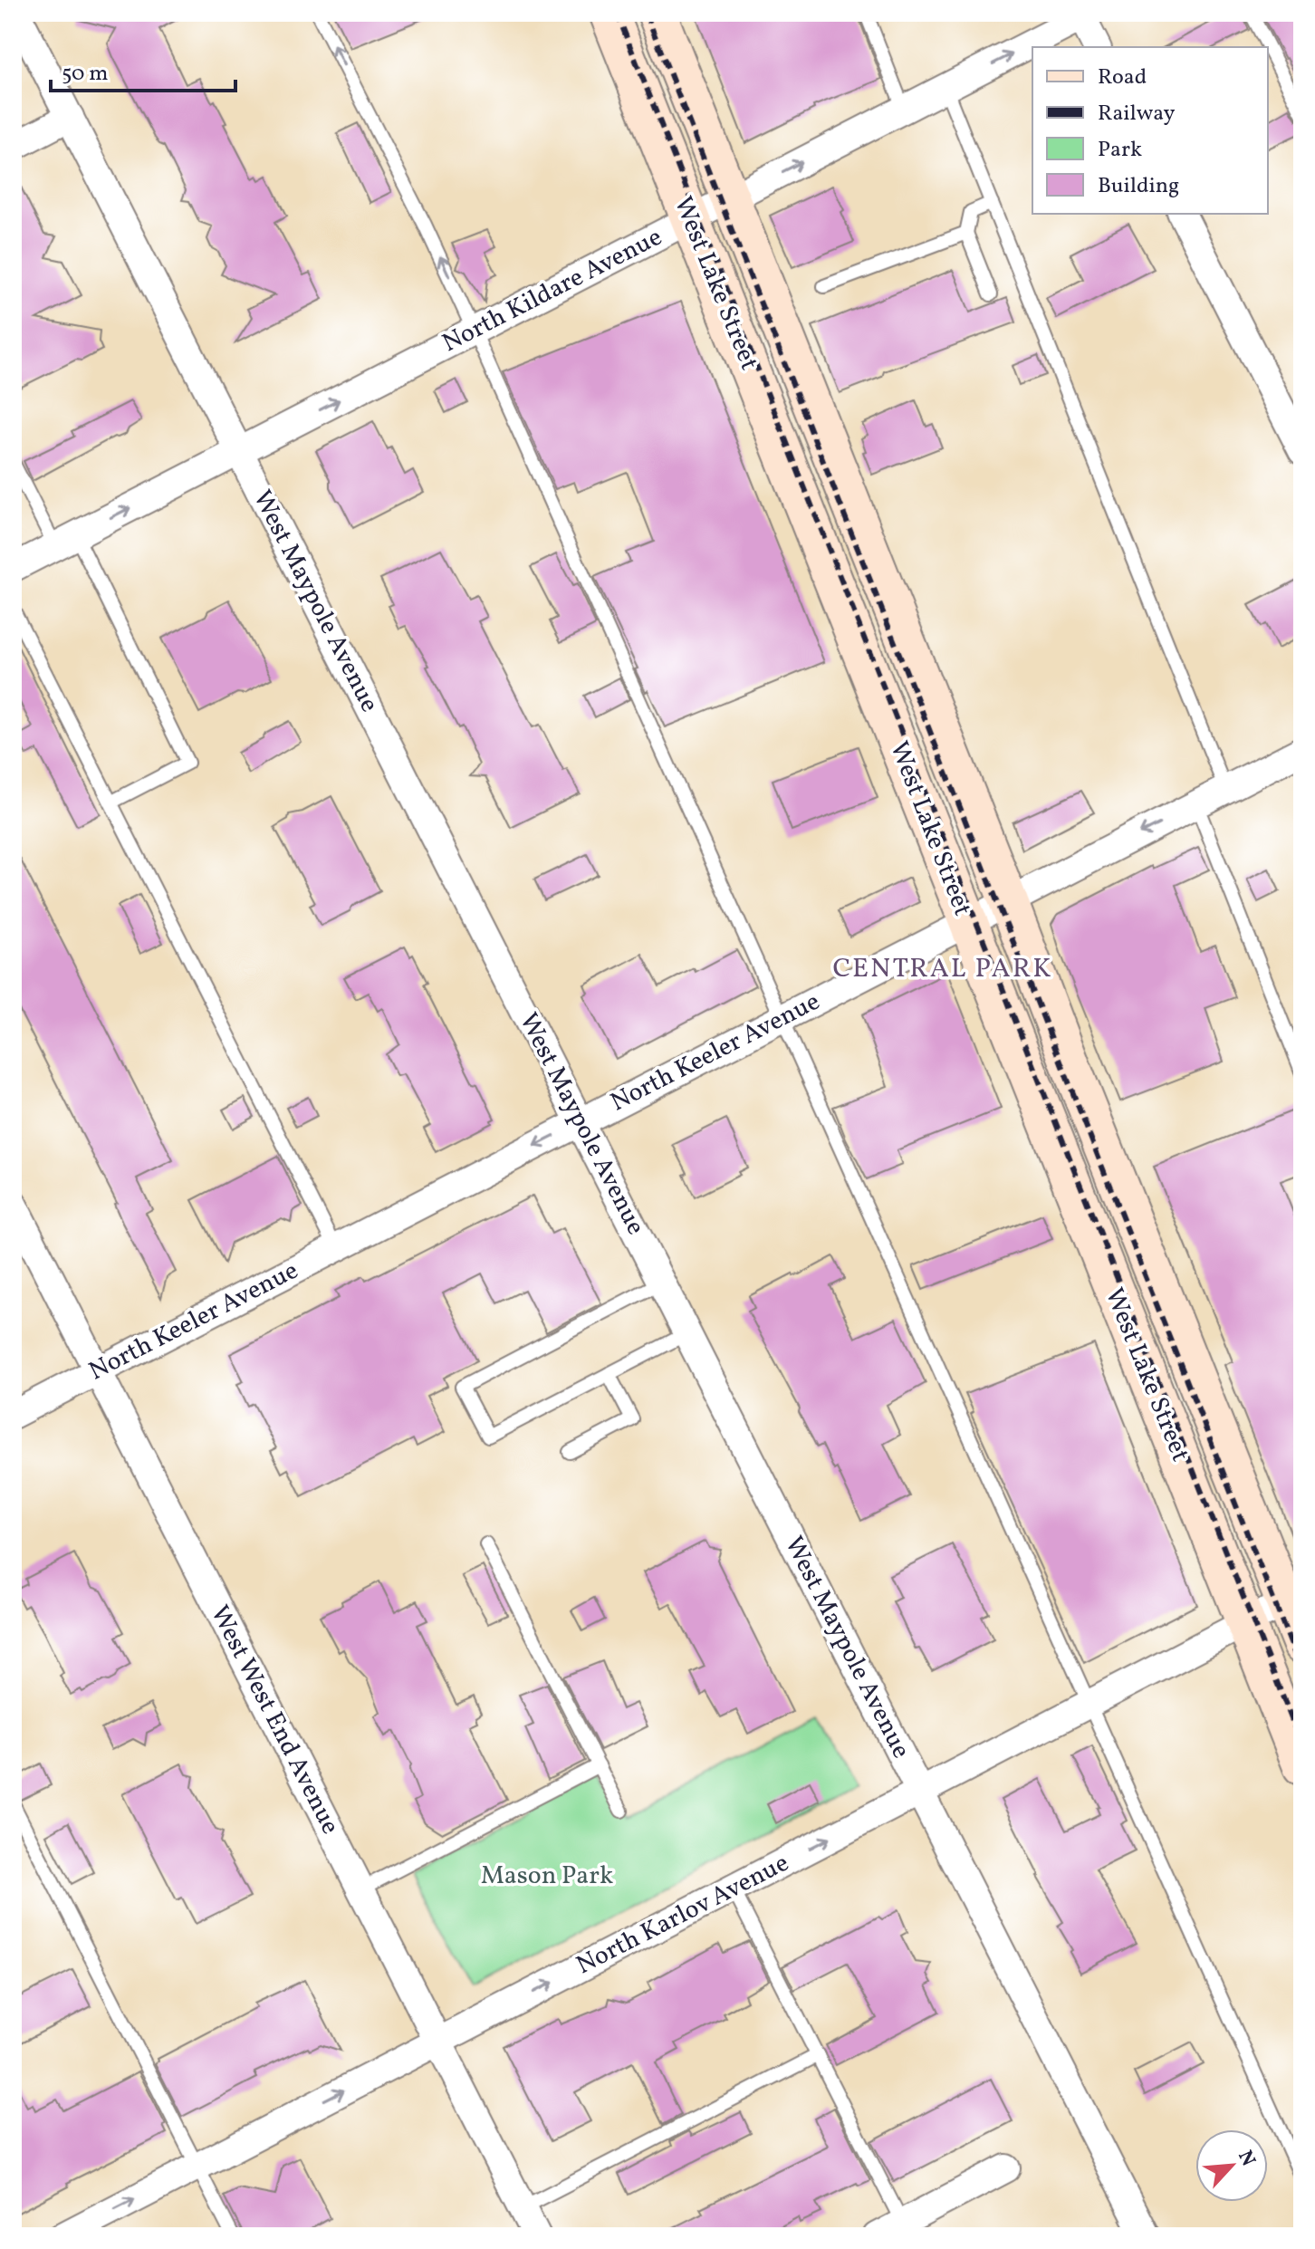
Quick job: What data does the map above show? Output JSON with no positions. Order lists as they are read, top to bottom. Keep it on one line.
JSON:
{"streets":{"main road":["West Lake Street"],"street":["North Kildare Avenue","West Maypole Avenue","North Keeler Avenue","West West End Avenue","North Karlov Avenue"]},"crossings":[["West Lake Street","North Kildare Avenue"],["West Lake Street","North Keeler Avenue"],["West Lake Street","North Karlov Avenue"],["North Kildare Avenue","West Maypole Avenue"],["West Maypole Avenue","North Keeler Avenue"],["West Maypole Avenue","North Karlov Avenue"],["North Keeler Avenue","West West End Avenue"],["West West End Avenue","North Karlov Avenue"]],"one_way":["North Kildare Avenue","North Keeler Avenue","North Karlov Avenue"],"districts":["CENTRAL PARK"],"parks":["Mason Park"],"legend":["Road","Railway","Park","Building"],"scale_bar":"50 m","north":"top right"}
